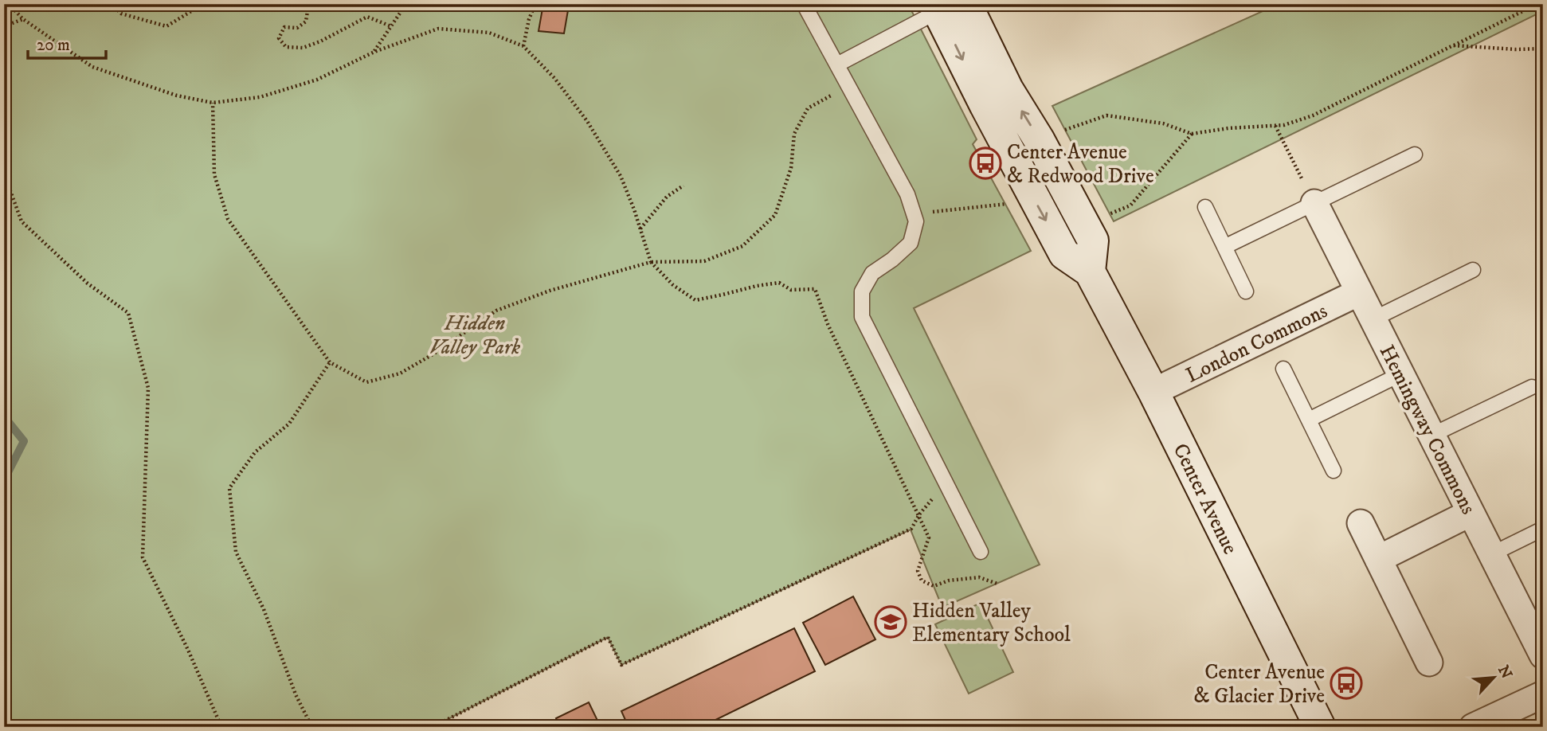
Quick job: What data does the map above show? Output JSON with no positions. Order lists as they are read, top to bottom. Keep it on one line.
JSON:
{"streets":{"street":["London Commons","Hemingway Commons","Center Avenue"]},"crossings":[["London Commons","Hemingway Commons"],["London Commons","Center Avenue"]],"parks":["Hidden Valley Park"],"places":{"bus stop":["Center Avenue & Redwood Drive","Center Avenue & Glacier Drive"],"school or university":["Hidden Valley Elementary School"]},"scale_bar":"20 m","north":"top right"}
